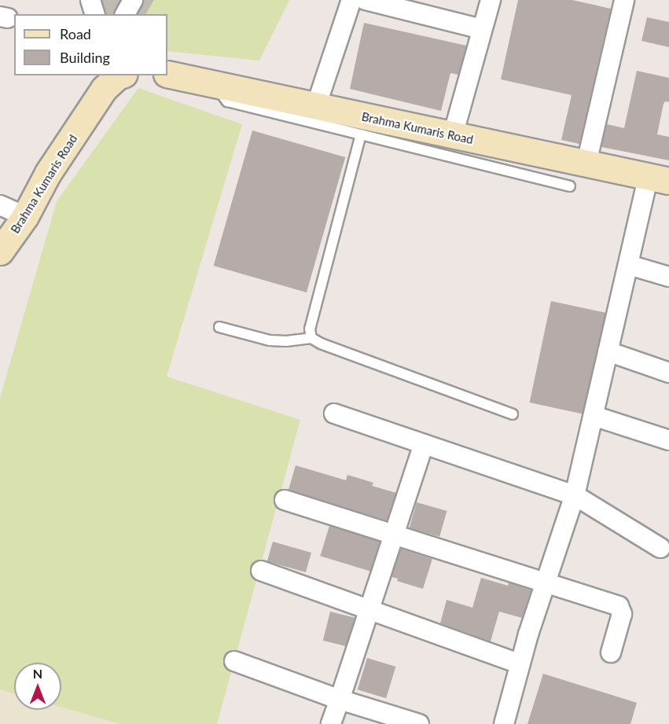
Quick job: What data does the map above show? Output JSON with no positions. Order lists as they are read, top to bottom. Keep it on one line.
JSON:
{"streets":{"street":["Brahma Kumaris Road"]},"legend":["Road","Building"],"north":"top"}
